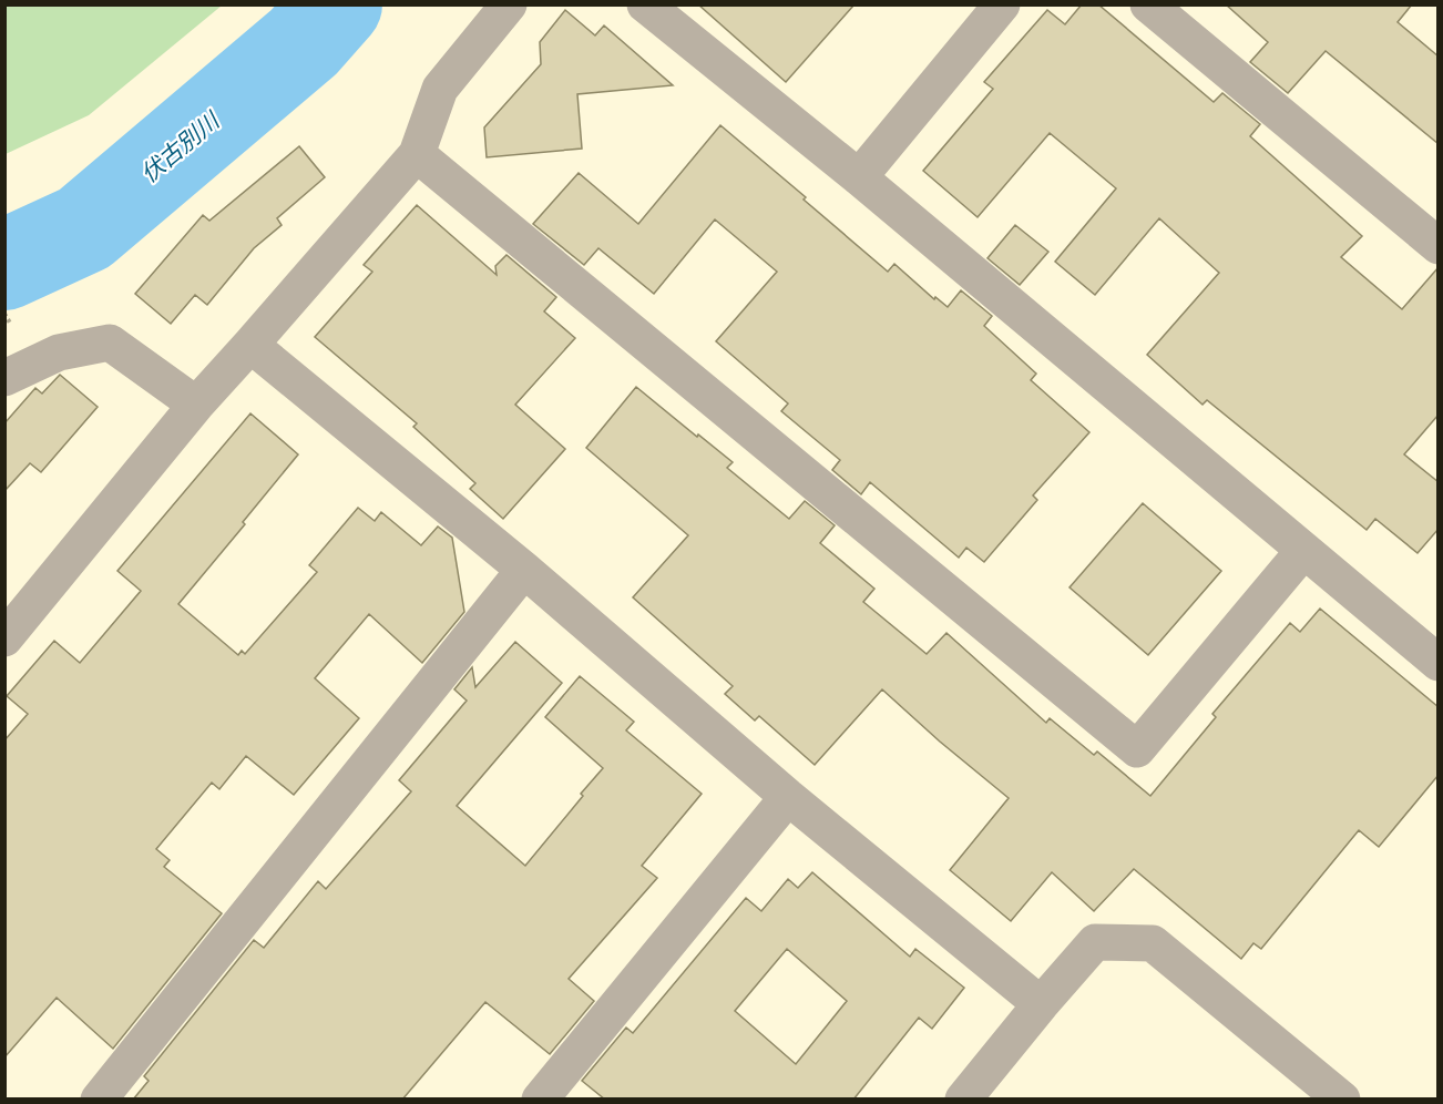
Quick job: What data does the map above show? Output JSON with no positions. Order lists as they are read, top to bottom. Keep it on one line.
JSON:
{"water":["伏古別川"]}
